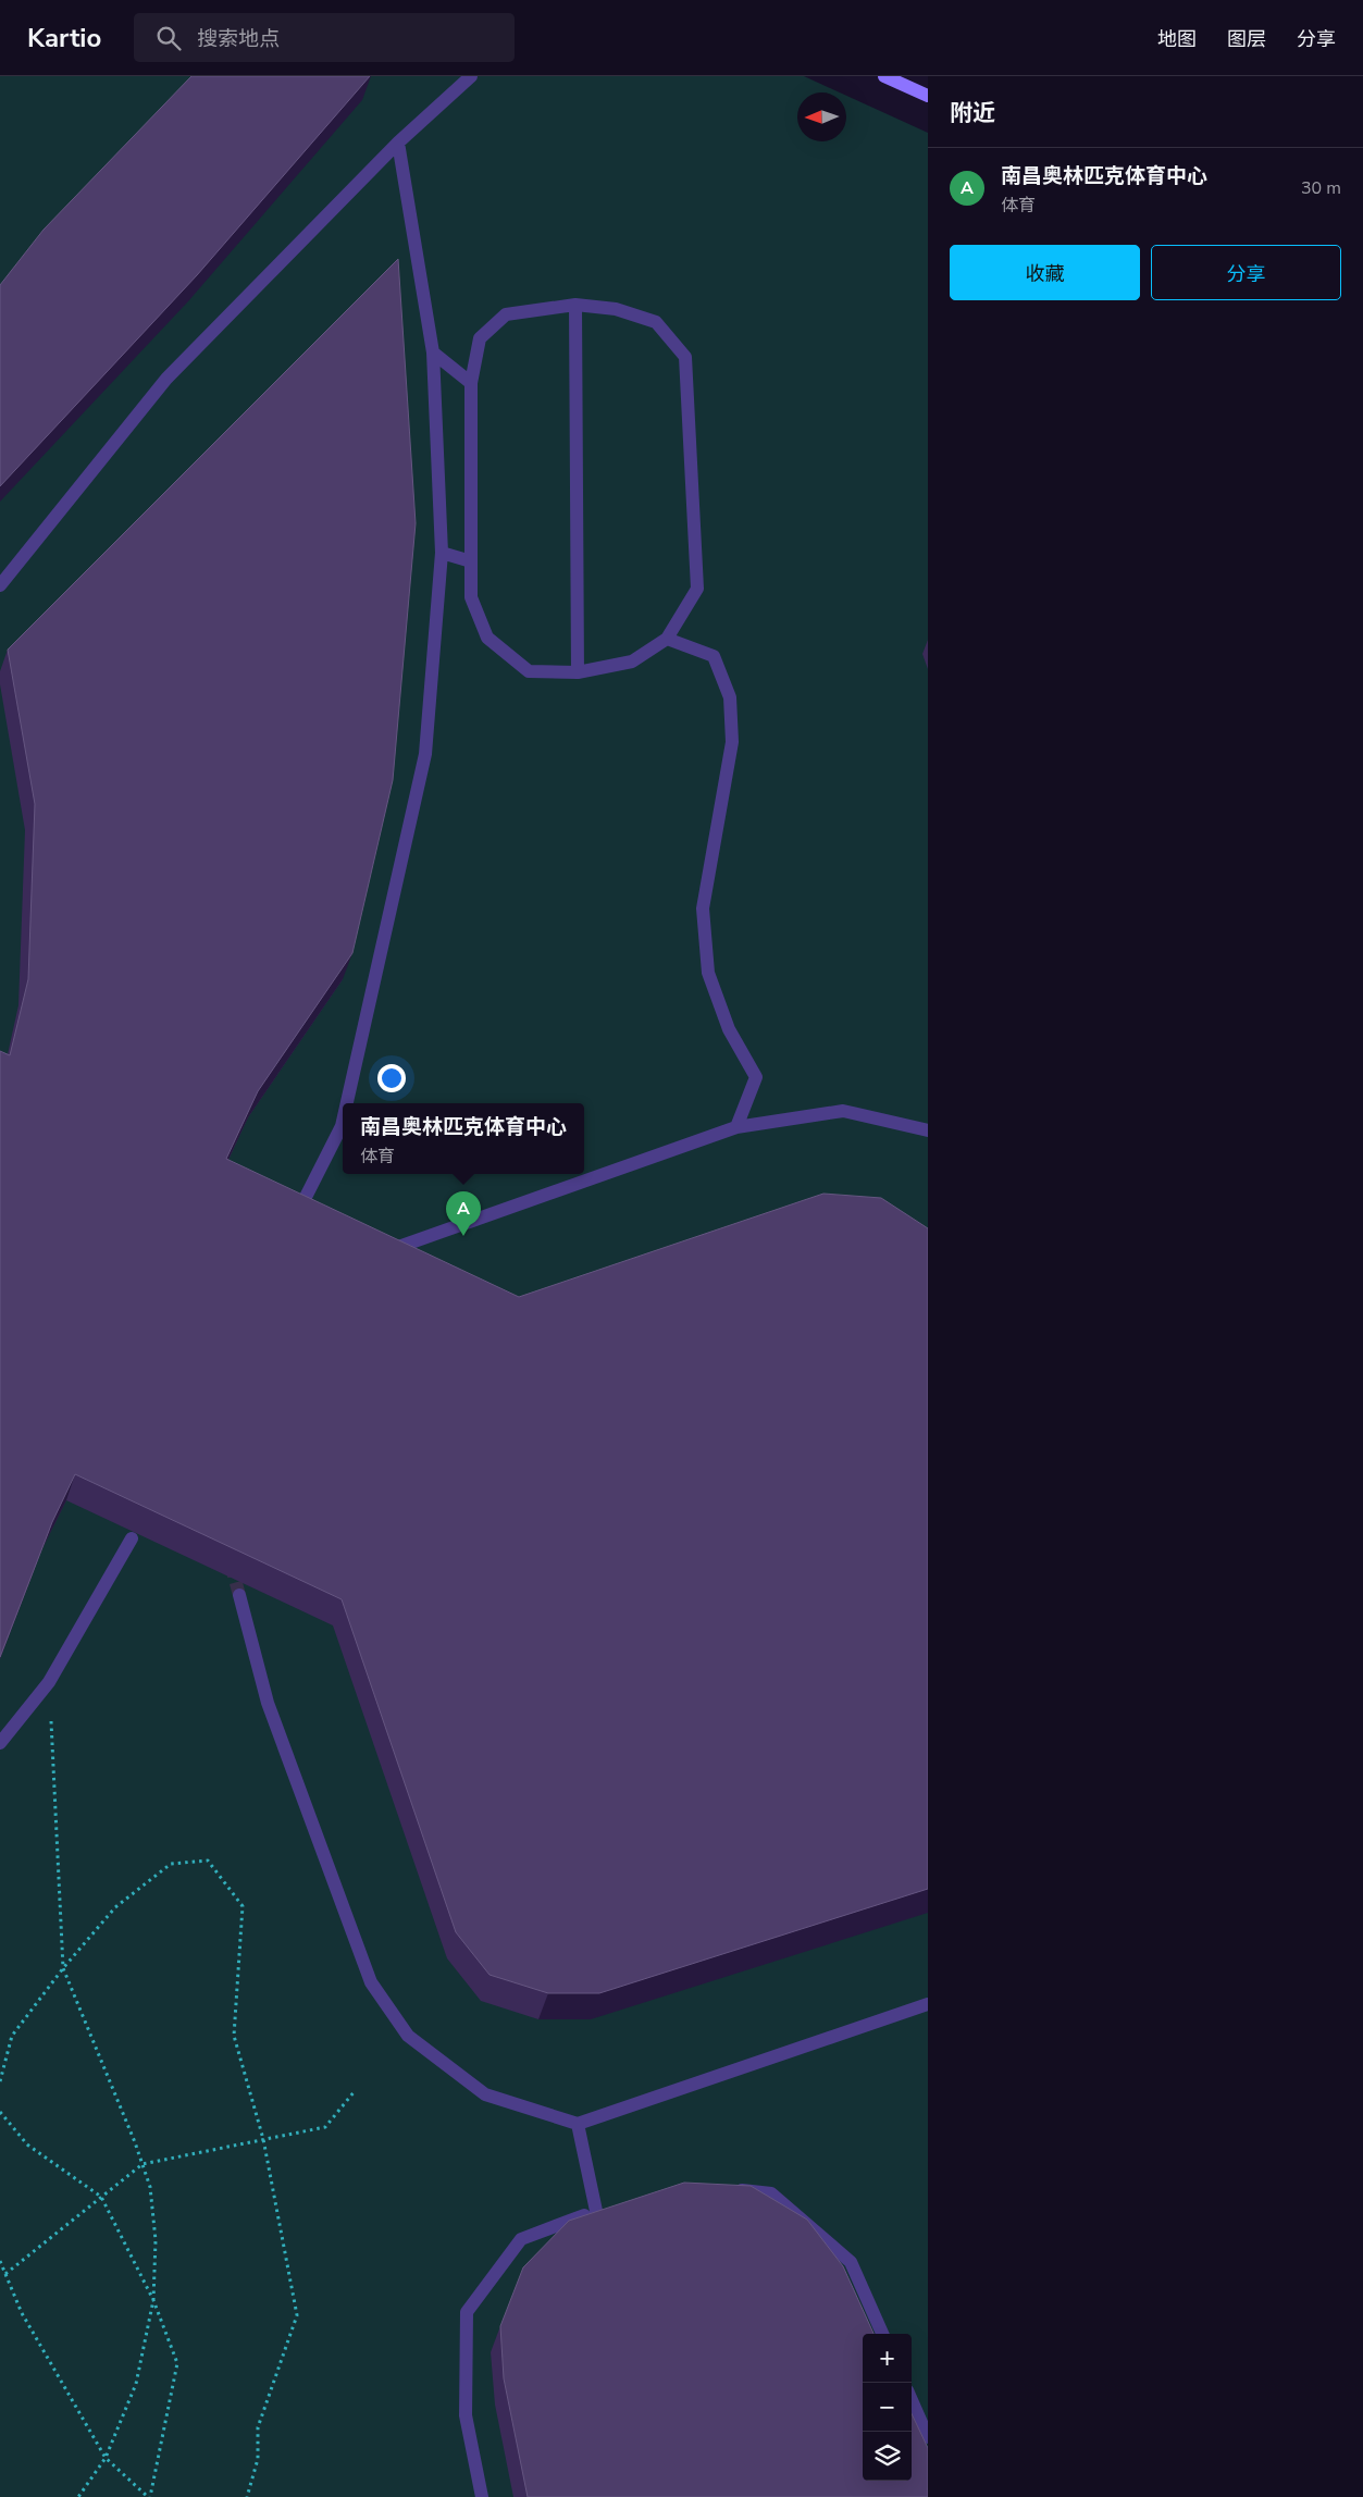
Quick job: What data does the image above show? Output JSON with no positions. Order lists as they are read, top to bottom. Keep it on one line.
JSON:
{"north":"left","page":{"header":"Kartio","search":"搜索地点","nav":["地图","图层","分享"],"heading":"附近","list":[{"mark":"A","name":"南昌奥林匹克体育中心","note":"体育","value":"30 m"}],"buttons":["收藏","分享"],"popup":["南昌奥林匹克体育中心","体育"],"pins":"A","map_buttons":["+","−"]}}
